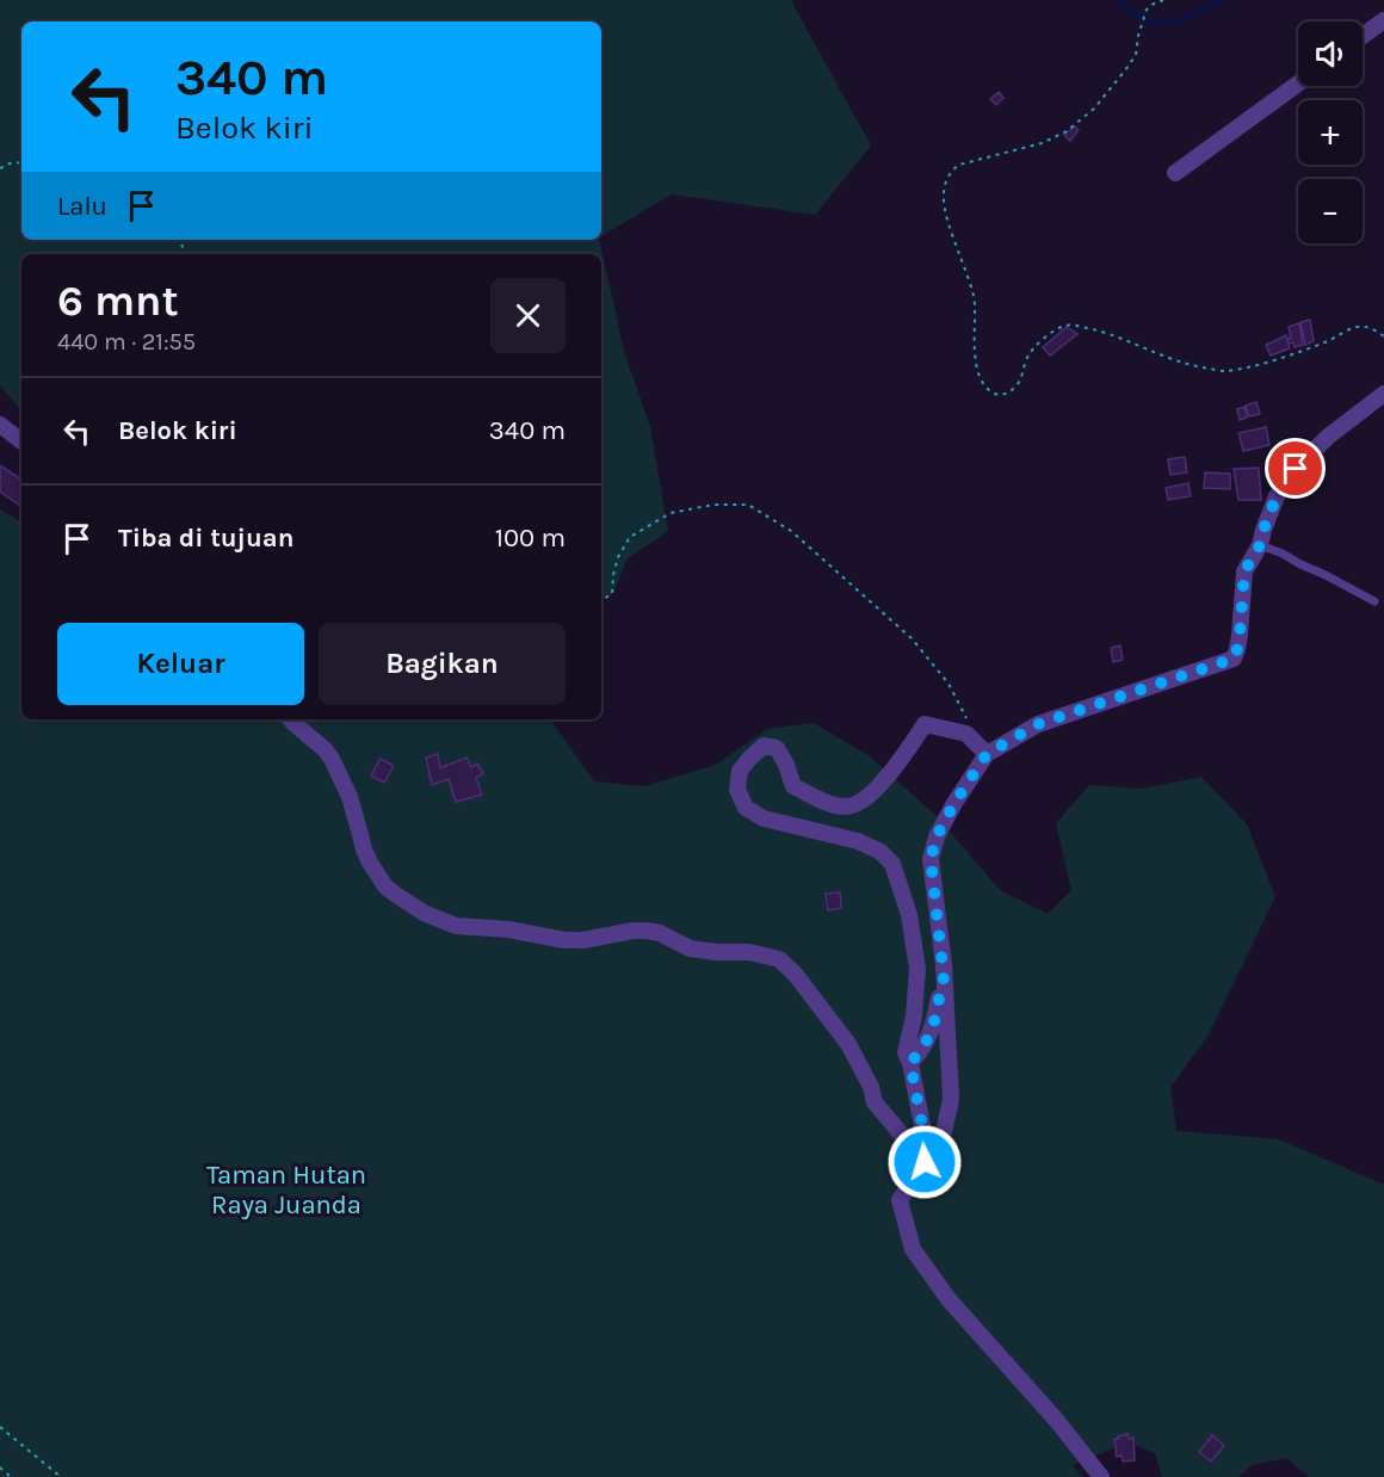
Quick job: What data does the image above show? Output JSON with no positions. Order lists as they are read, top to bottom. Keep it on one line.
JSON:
{"parks":["Taman Hutan Raya Juanda"],"page":{"map_buttons":["+","−"],"turn":["340 m","Belok kiri"],"then":"Lalu","heading":["6 mnt","440 m · 21:55"],"list":[{"name":"Belok kiri","value":"340 m"},{"name":"Tiba di tujuan","value":"100 m"}],"buttons":["Keluar","Bagikan"]}}
